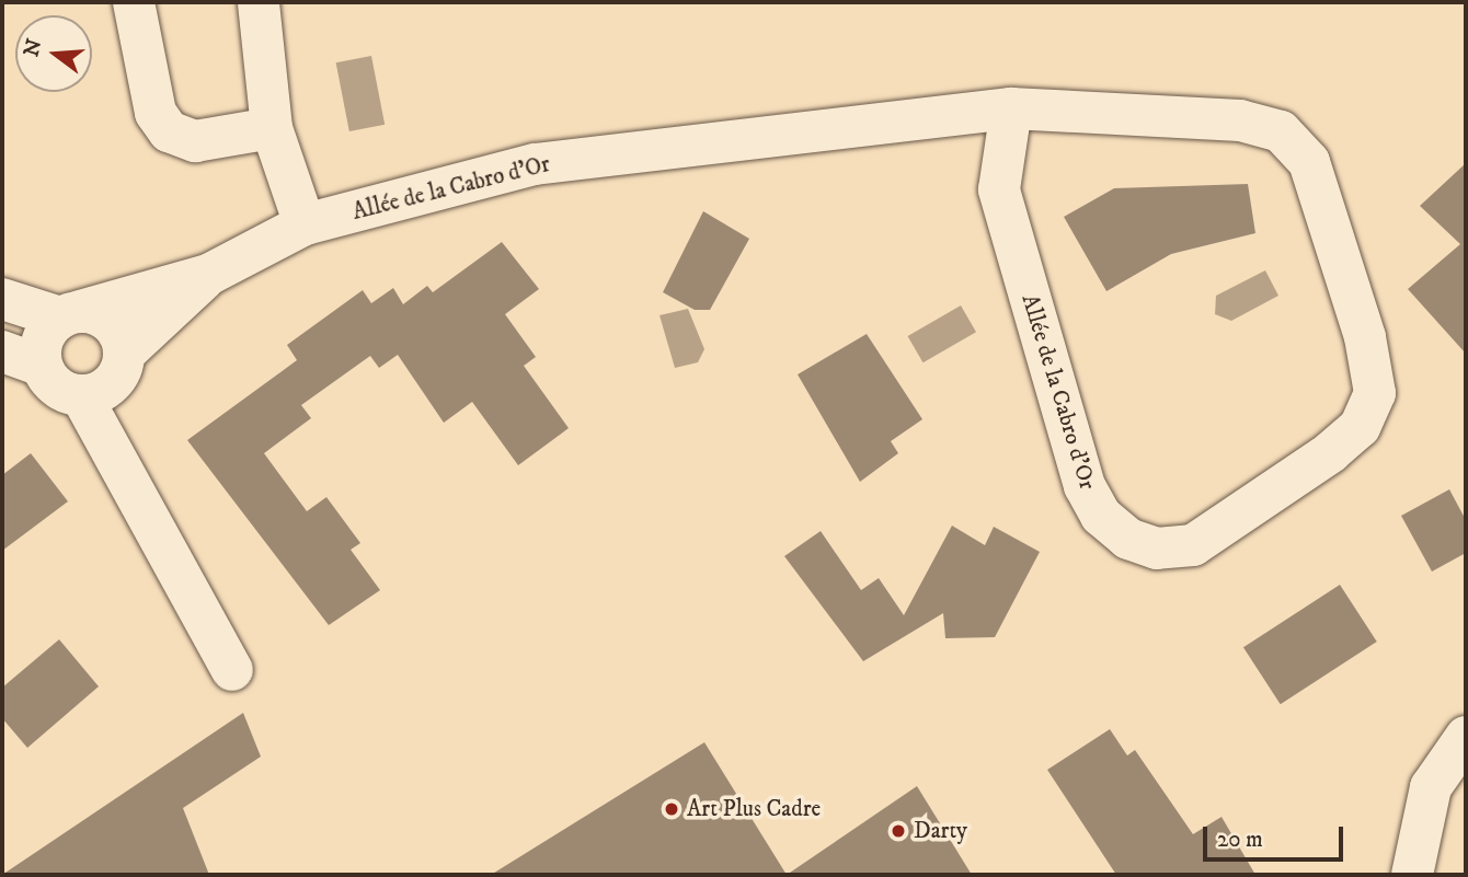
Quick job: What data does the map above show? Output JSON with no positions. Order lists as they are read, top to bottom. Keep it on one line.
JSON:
{"streets":{"street":["Allée de la Cabro d'Or"]},"places":["Art Plus Cadre","Darty"],"scale_bar":"20 m","north":"left"}
